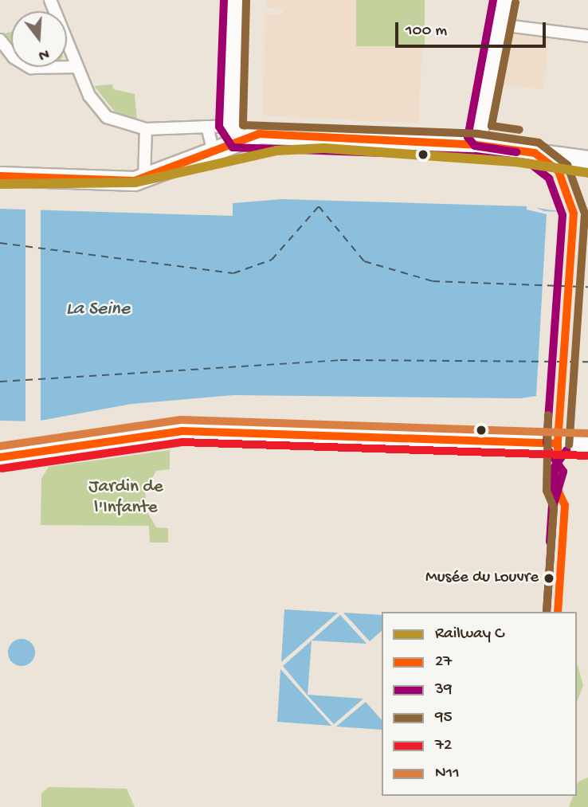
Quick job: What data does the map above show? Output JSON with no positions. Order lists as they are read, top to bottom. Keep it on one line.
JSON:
{"water":["La Seine"],"parks":["Jardin de l'Infante"],"places":["Musée du Louvre"],"lines":["transit line 39","transit line 95","transit line 27","rail line C","transit line N11","transit line 72"],"legend":["Railway C","27","39","95","72","N11"],"scale_bar":"100 m","north":"bottom"}
